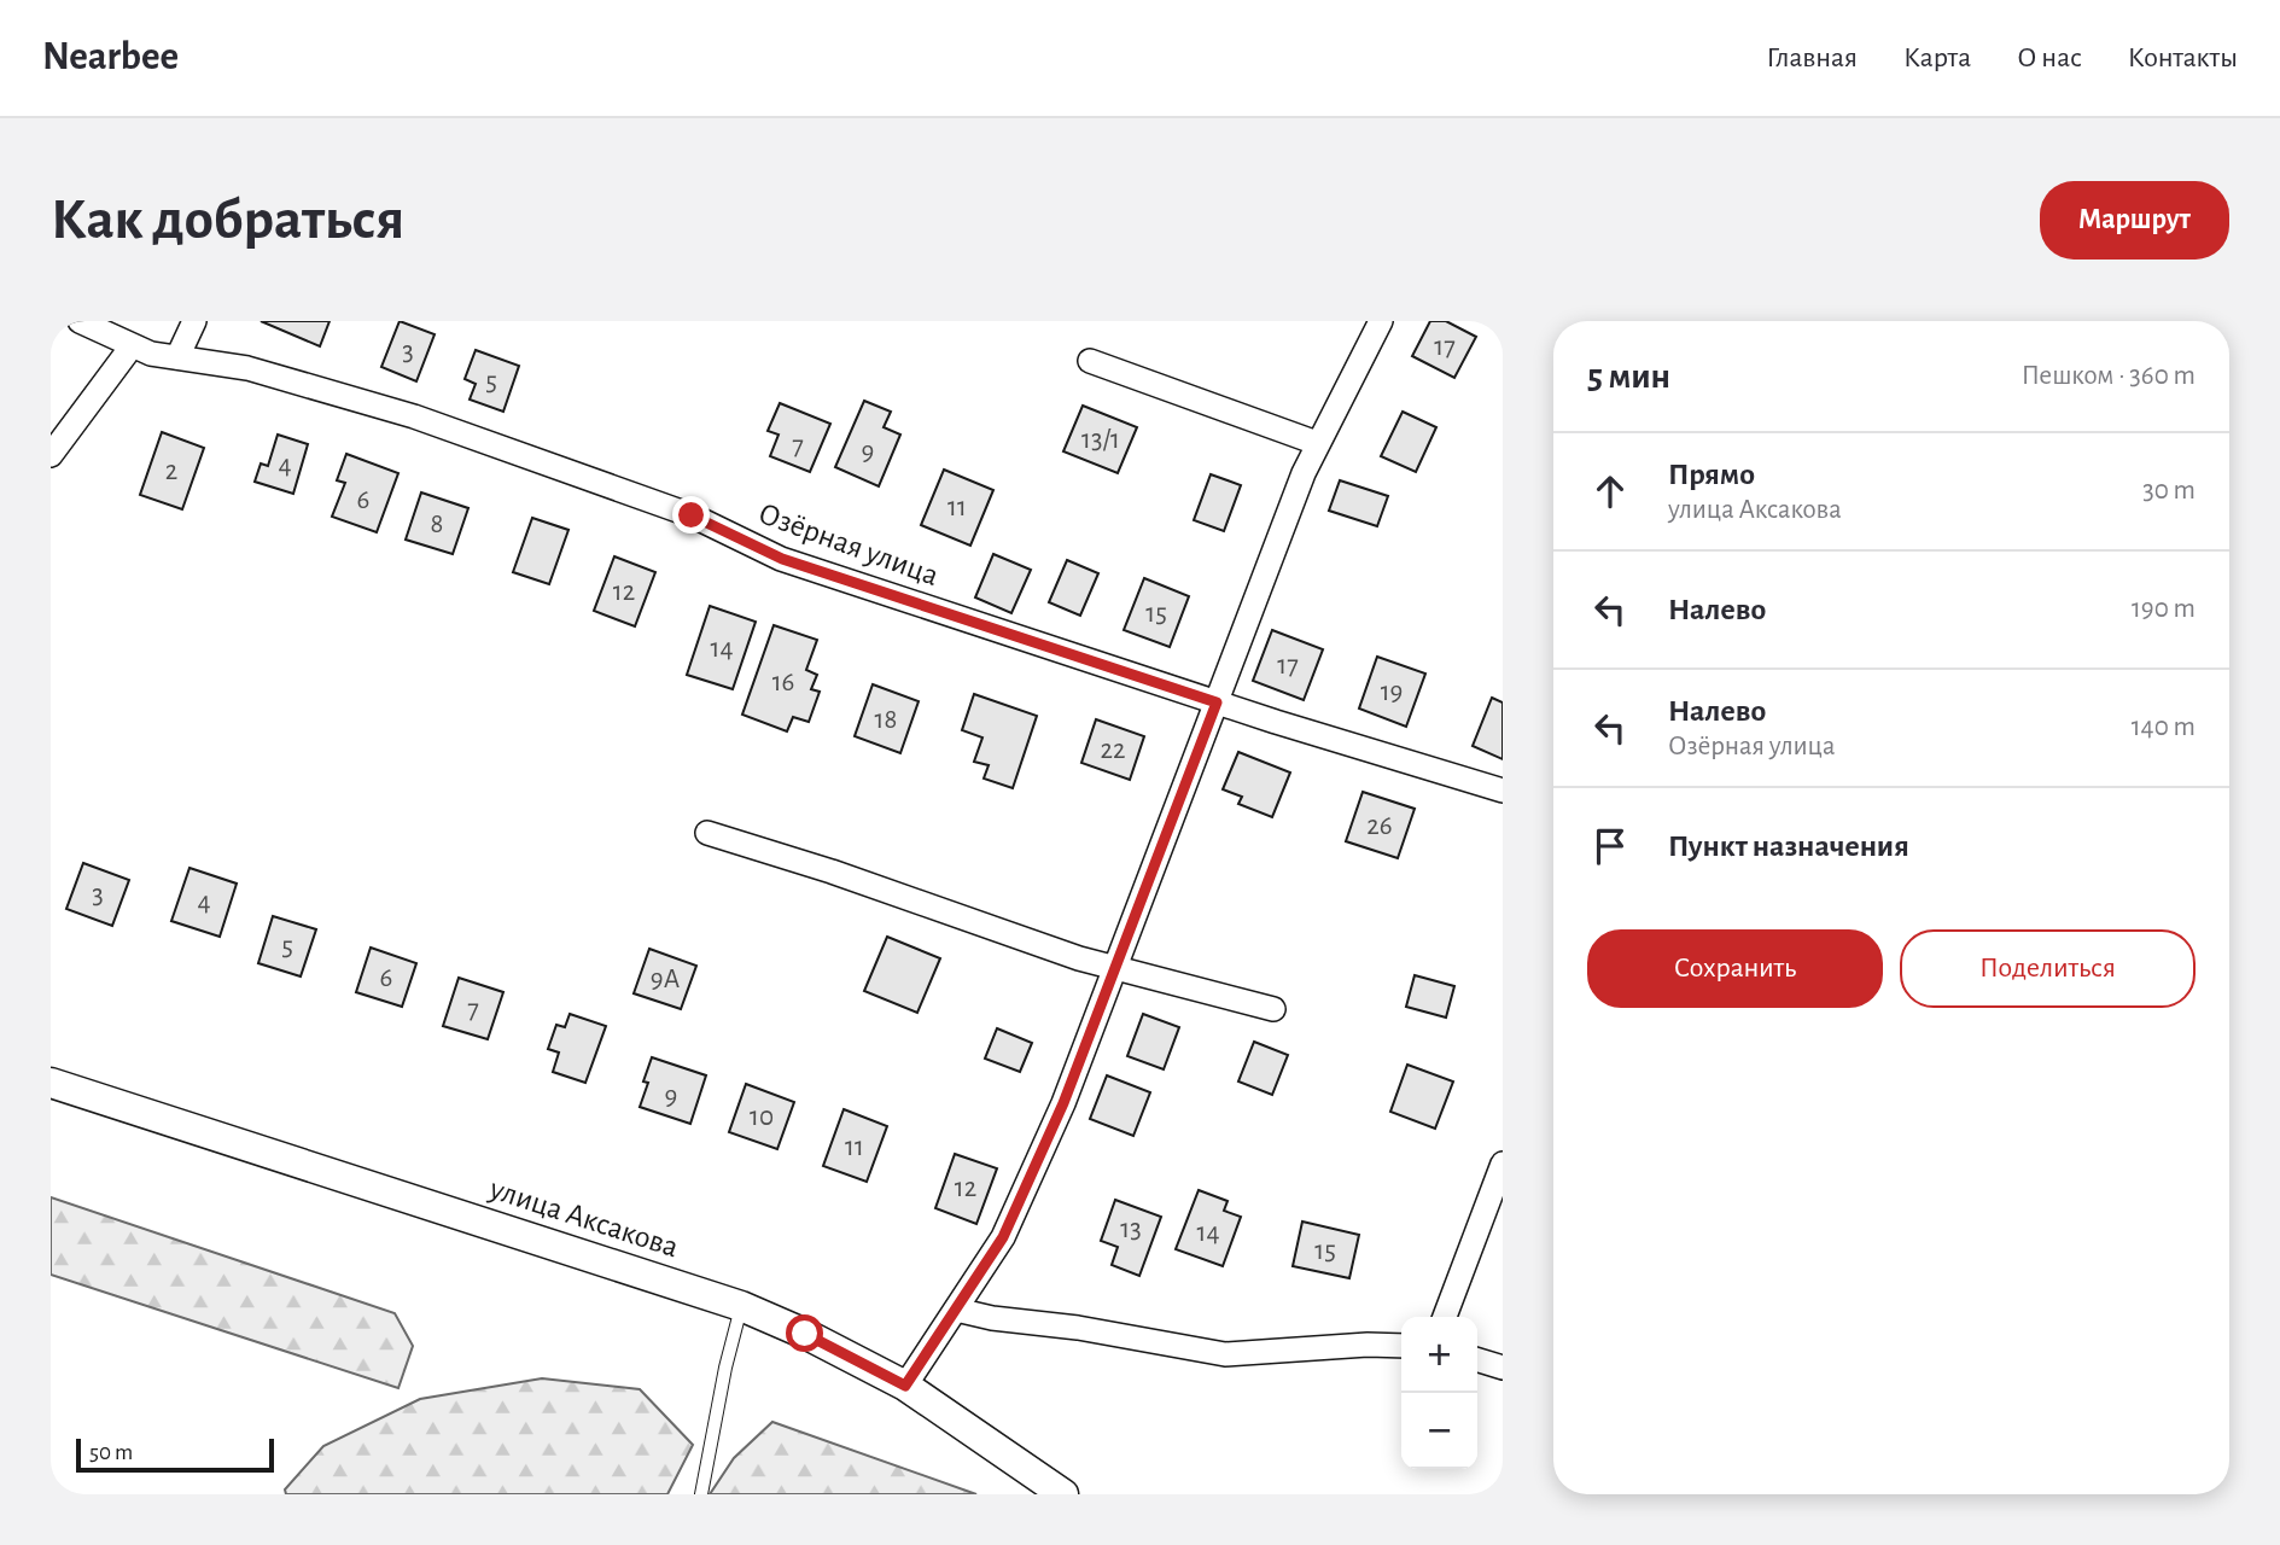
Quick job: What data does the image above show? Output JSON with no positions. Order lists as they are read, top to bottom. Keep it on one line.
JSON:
{"streets":{"street":["Озёрная улица","улица Аксакова"]},"house_numbers":["17","3","5","13/1","7","9","4","2","6","11","8","12","15","14","17","16","19","18","22","26","3","4","5","6","9А","7","9","10","11","12","13","14","15"],"scale_bar":"50 m","page":{"header":"Nearbee","nav":["Главная","Карта","О нас","Контакты"],"buttons":["Маршрут",["Сохранить","Поделиться"]],"title":"Как добраться","heading":["5 мин","Пешком · 360 m"],"list":[["Прямо","улица Аксакова","30 m"],["Налево","190 m"],["Налево","Озёрная улица","140 m"],"Пункт назначения"],"map_buttons":["+","−"],"scale":"50 m"}}
